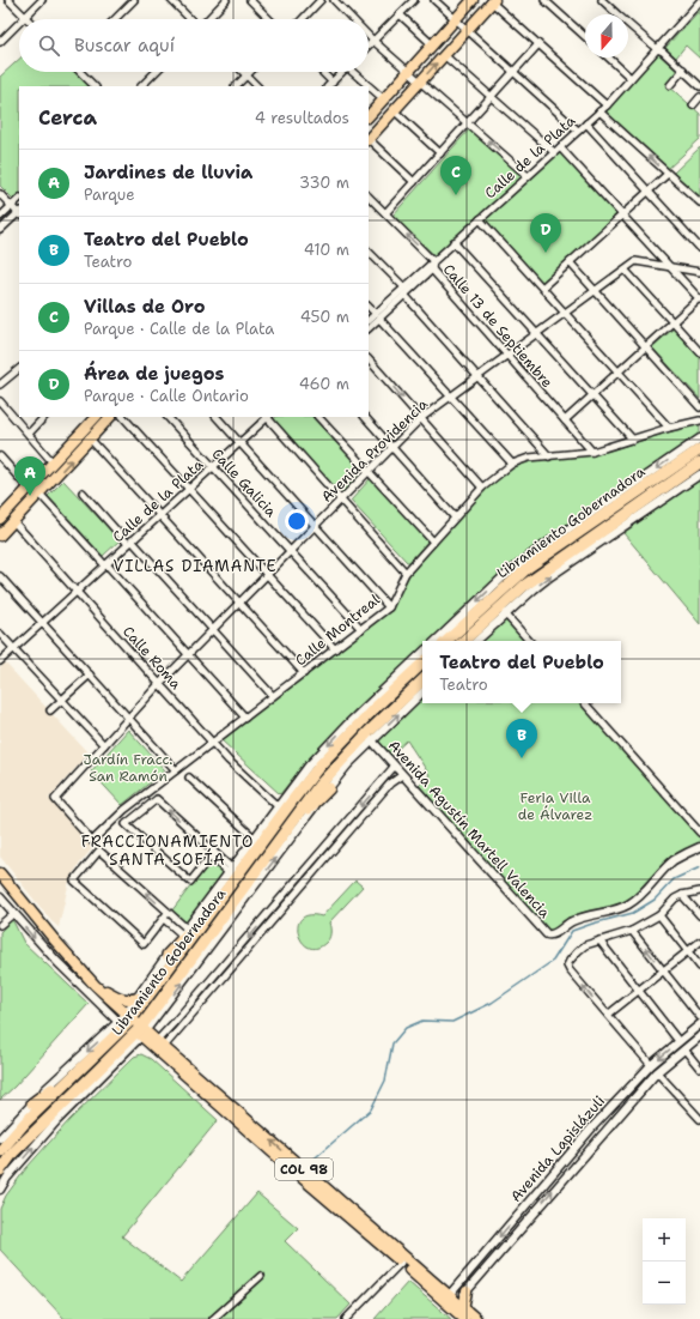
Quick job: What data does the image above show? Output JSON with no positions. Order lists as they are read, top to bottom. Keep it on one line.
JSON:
{"streets":{"highway":["Libramiento Gobernadora"],"main road":["COL 98"],"street":["Calle de la Plata","Calle 13 de Septiembre","Avenida Providencia","Calle Galicia","Calle Montreal","Calle Roma","Avenida Agustín Martell Valencia","Avenida Lapislázuli"]},"crossings":[["Calle de la Plata","Calle 13 de Septiembre"],["Calle de la Plata","Calle Galicia"],["Calle de la Plata","Calle Roma"],["Calle 13 de Septiembre","Avenida Providencia"],["Calle 13 de Septiembre","Calle Montreal"],["Avenida Providencia","Calle Galicia"],["Avenida Providencia","Calle Montreal"],["Avenida Providencia","Calle Roma"],["Calle Galicia","Calle Montreal"],["Libramiento Gobernadora","Avenida Agustín Martell Valencia"],["Libramiento Gobernadora","COL 98"],["Calle Montreal","Calle Roma"],["Avenida Lapislázuli","COL 98"]],"districts":["VILLAS DIAMANTE","FRACCIONAMIENTO SANTA SOFÍA"],"parks":["Jardín Fracc. San Ramón","Feria Villa de Álvarez"],"north":"bottom","page":{"search":"Buscar aquí","heading":["Cerca","4 resultados"],"list":[{"mark":"A","name":"Jardines de lluvia","note":"Parque","value":"330 m"},{"mark":"B","name":"Teatro del Pueblo","note":"Teatro","value":"410 m"},{"mark":"C","name":"Villas de Oro","note":"Parque · Calle de la Plata","value":"450 m"},{"mark":"D","name":"Área de juegos","note":"Parque · Calle Ontario","value":"460 m"}],"pins":["C","D","A","B"],"popup":["Teatro del Pueblo","Teatro"],"map_buttons":["+","−"]}}
